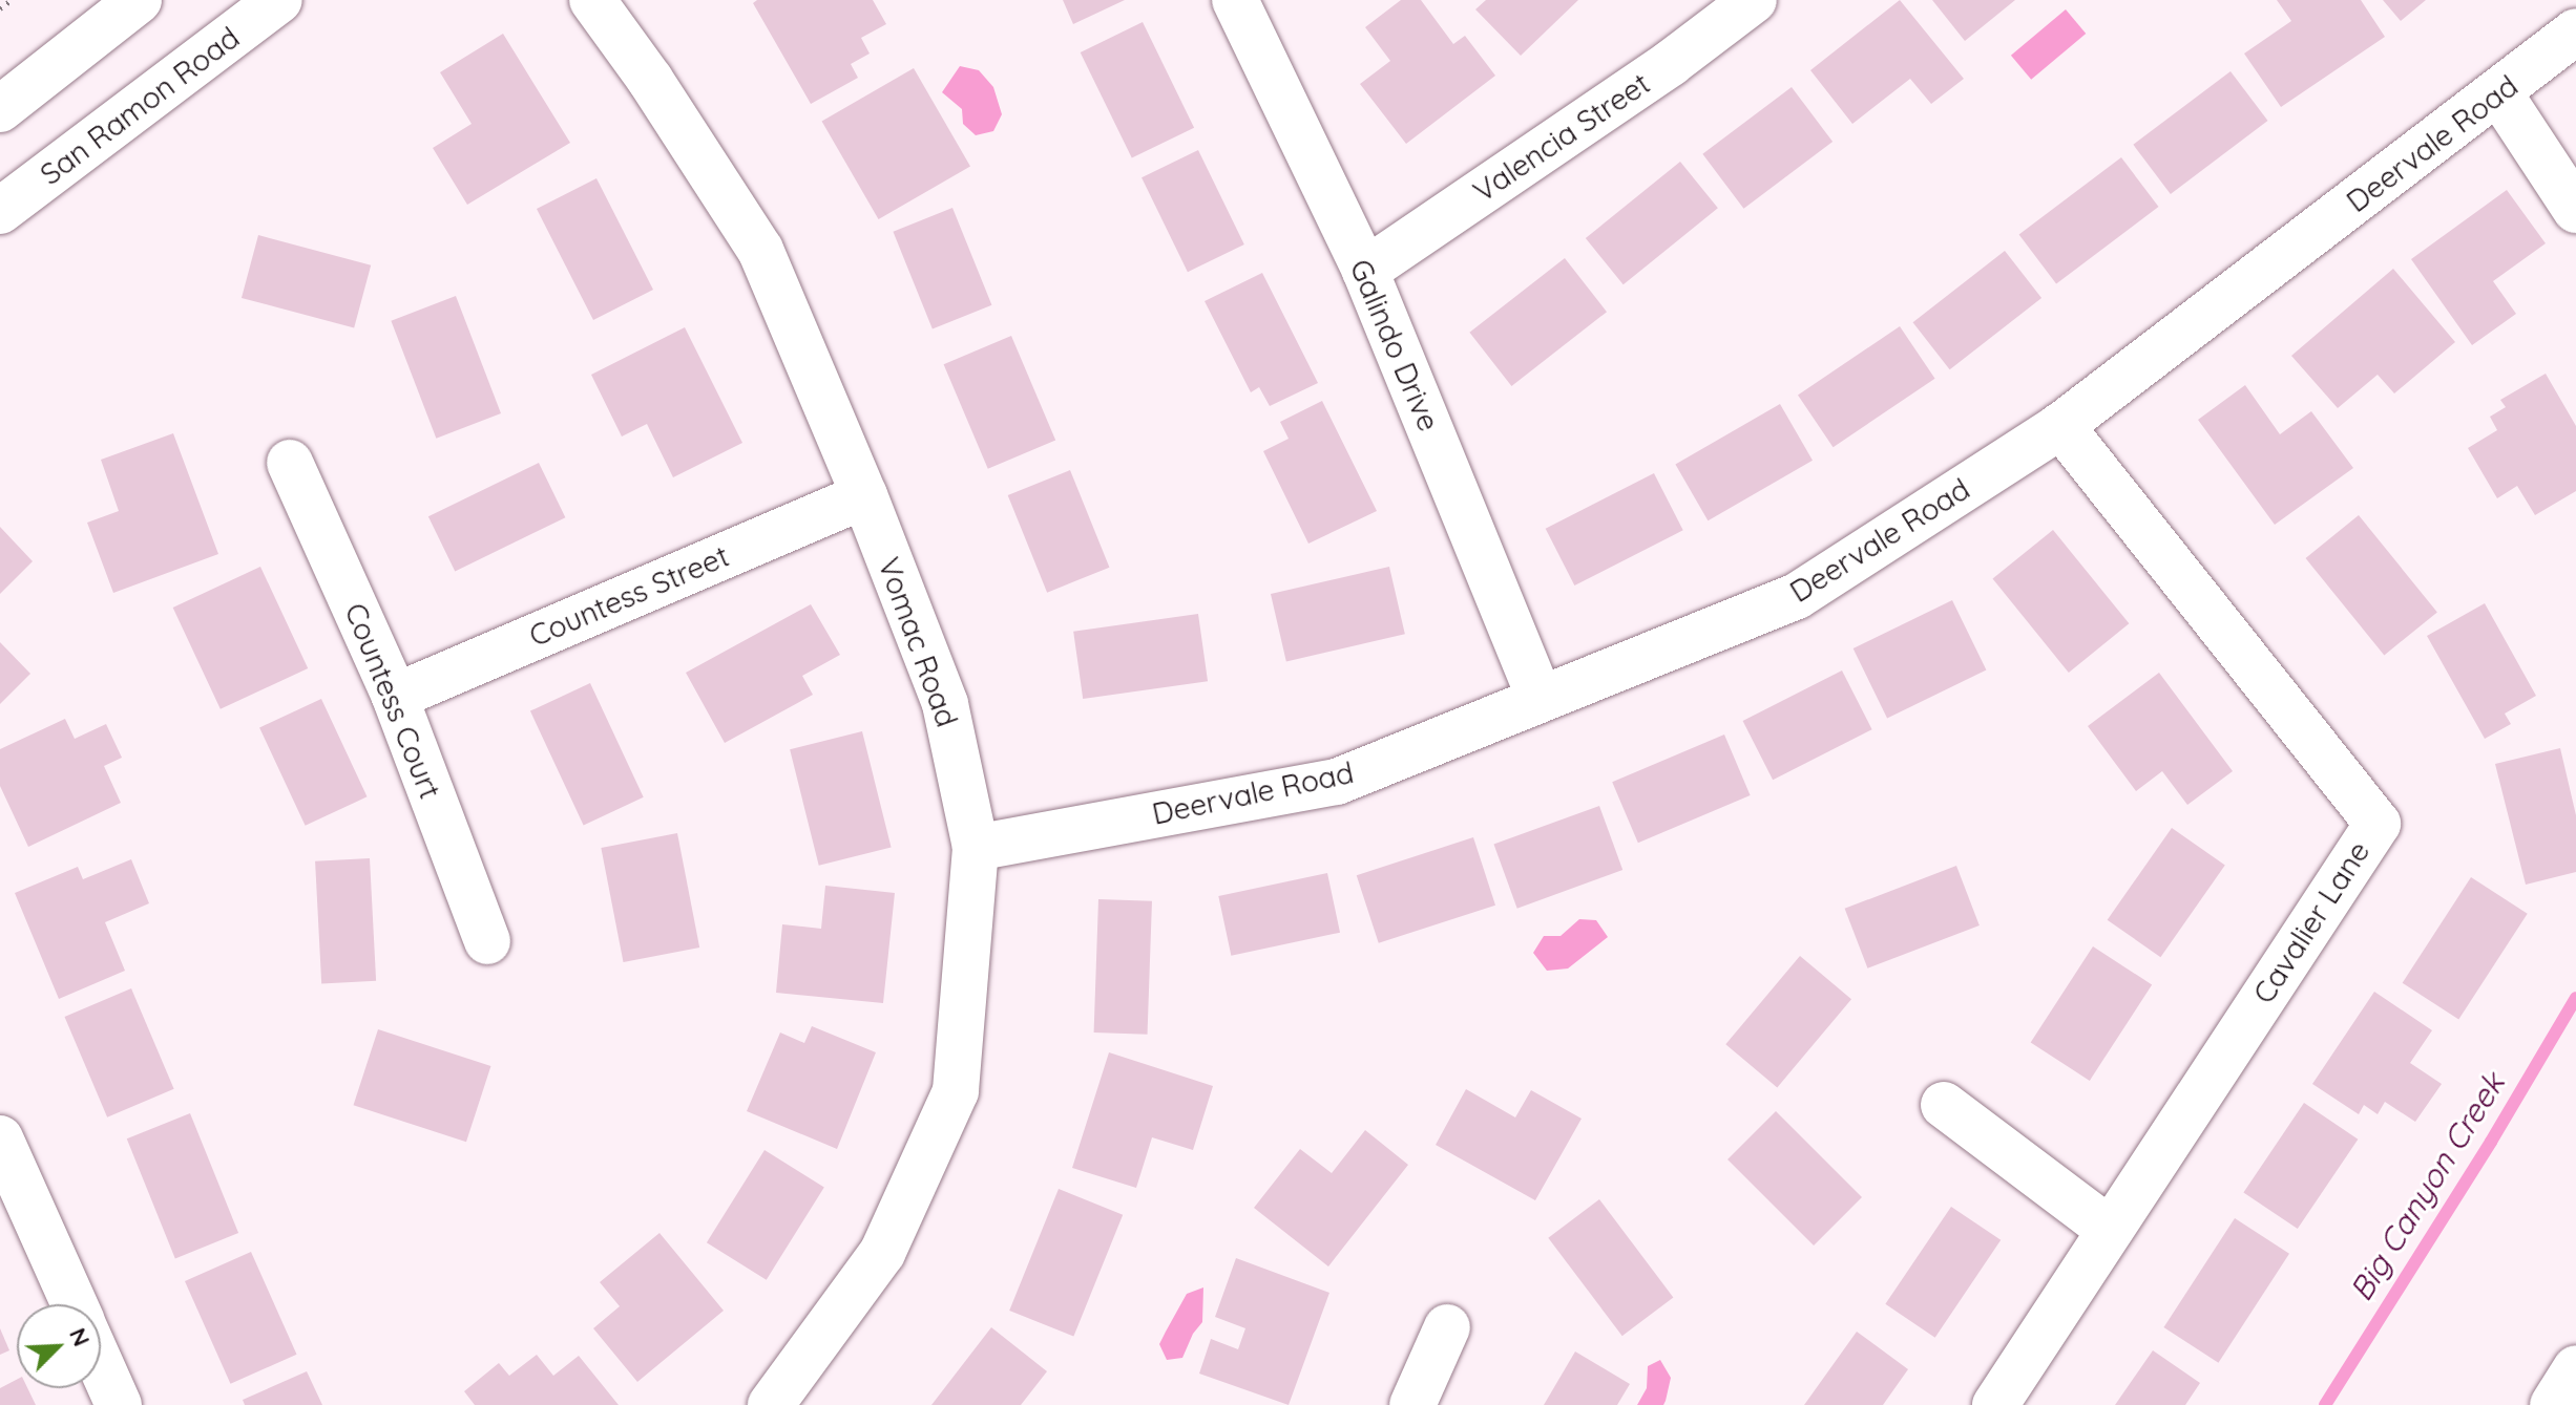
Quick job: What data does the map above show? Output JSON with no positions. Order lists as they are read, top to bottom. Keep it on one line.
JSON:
{"streets":{"main road":["San Ramon Road","Valencia Street","Deervale Road","Galindo Drive","Countess Street","Vomac Road","Countess Court","Cavalier Lane"]},"crossings":[["Valencia Street","Galindo Drive"],["Deervale Road","Galindo Drive"],["Deervale Road","Vomac Road"],["Deervale Road","Cavalier Lane"],["Countess Street","Vomac Road"],["Countess Street","Countess Court"]],"water":["Big Canyon Creek"],"north":"top right"}
